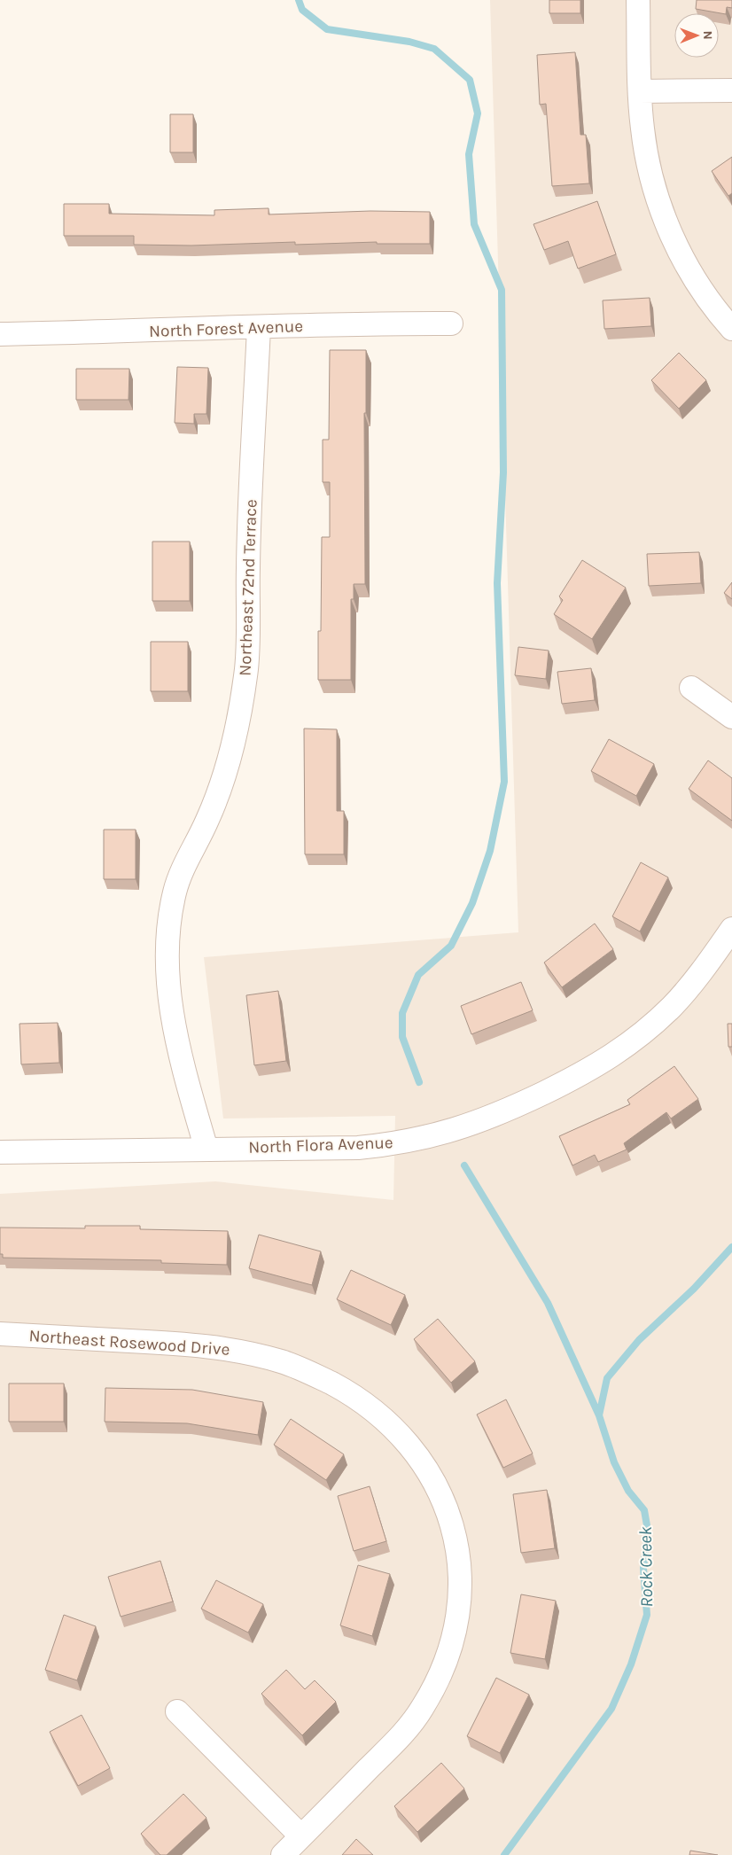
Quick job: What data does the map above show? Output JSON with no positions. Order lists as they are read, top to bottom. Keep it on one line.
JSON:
{"streets":{"street":["North Forest Avenue","Northeast 72nd Terrace","North Flora Avenue","Northeast Rosewood Drive"]},"crossings":[["North Forest Avenue","Northeast 72nd Terrace"],["Northeast 72nd Terrace","North Flora Avenue"]],"water":["Rock Creek"],"north":"right"}
